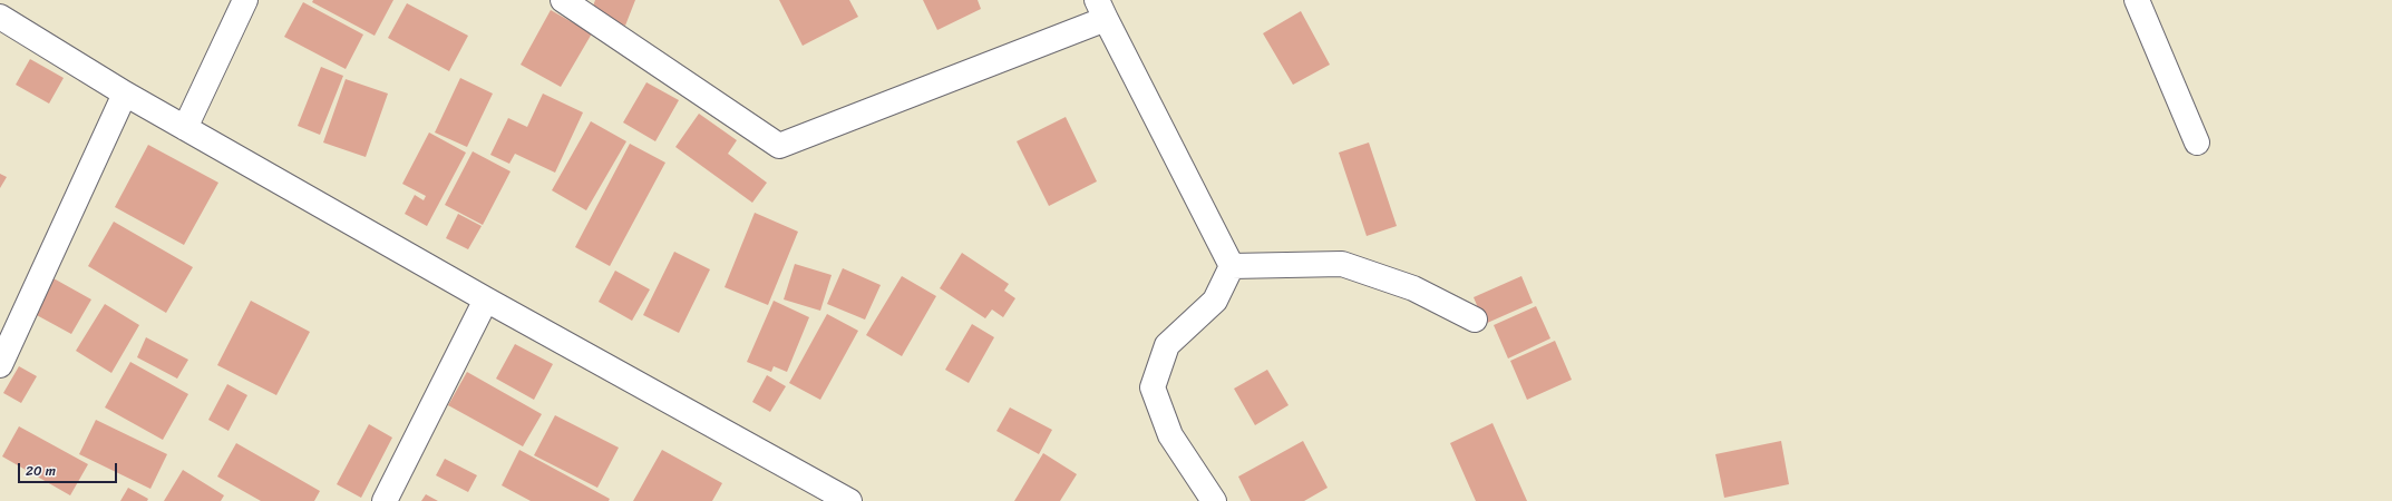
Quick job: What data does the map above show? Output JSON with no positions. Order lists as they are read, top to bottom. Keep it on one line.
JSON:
{"scale_bar":"20 m"}
